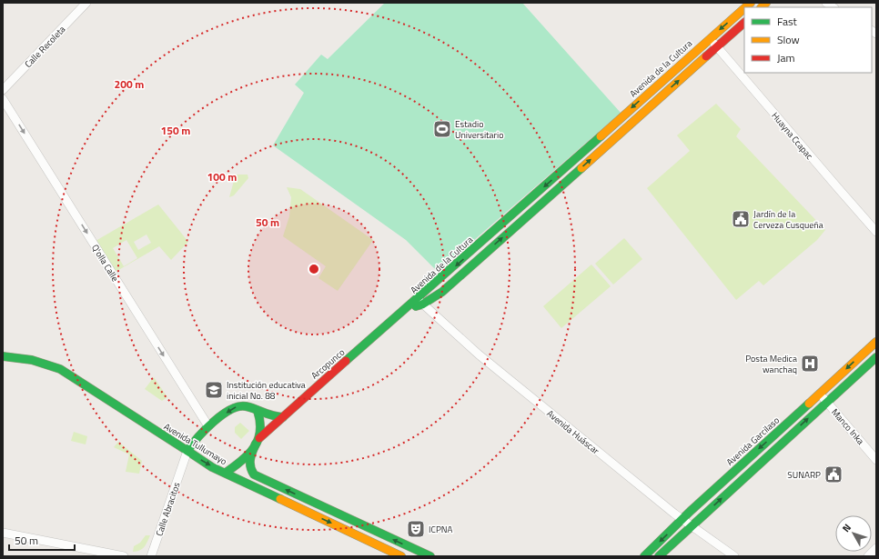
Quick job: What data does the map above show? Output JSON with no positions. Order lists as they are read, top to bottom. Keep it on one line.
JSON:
{"streets":{"main road":["Avenida de la Cultura","Arcopunco","Avenida Garcilaso","Avenida Tullumayo"],"street":["Calle Recoleta","Huayna Ccapac","Q'olla Calle","Manco Inka","Avenida Huáscar","Calle Abracitos"]},"crossings":[["Avenida de la Cultura","Huayna Ccapac"],["Avenida de la Cultura","Arcopunco"],["Avenida de la Cultura","Avenida Huáscar"],["Arcopunco","Avenida Tullumayo"],["Manco Inka","Avenida Garcilaso"],["Avenida Huáscar","Avenida Garcilaso"],["Avenida Tullumayo","Calle Abracitos"]],"one_way":["Q'olla Calle","Avenida Tullumayo"],"places":{"sports":["Estadio Universitario"],"public building":["Jardín de la Cerveza Cusqueña","SUNARP"],"hospital":["Posta Medica wanchaq"],"school or university":["Institución educativa inicial No. 88"],"theatre":["ICPNA"]},"legend":["Fast","Slow","Jam"],"scale_bar":"50 m","north":"top left","rings":["200 m","150 m","100 m","50 m"]}
